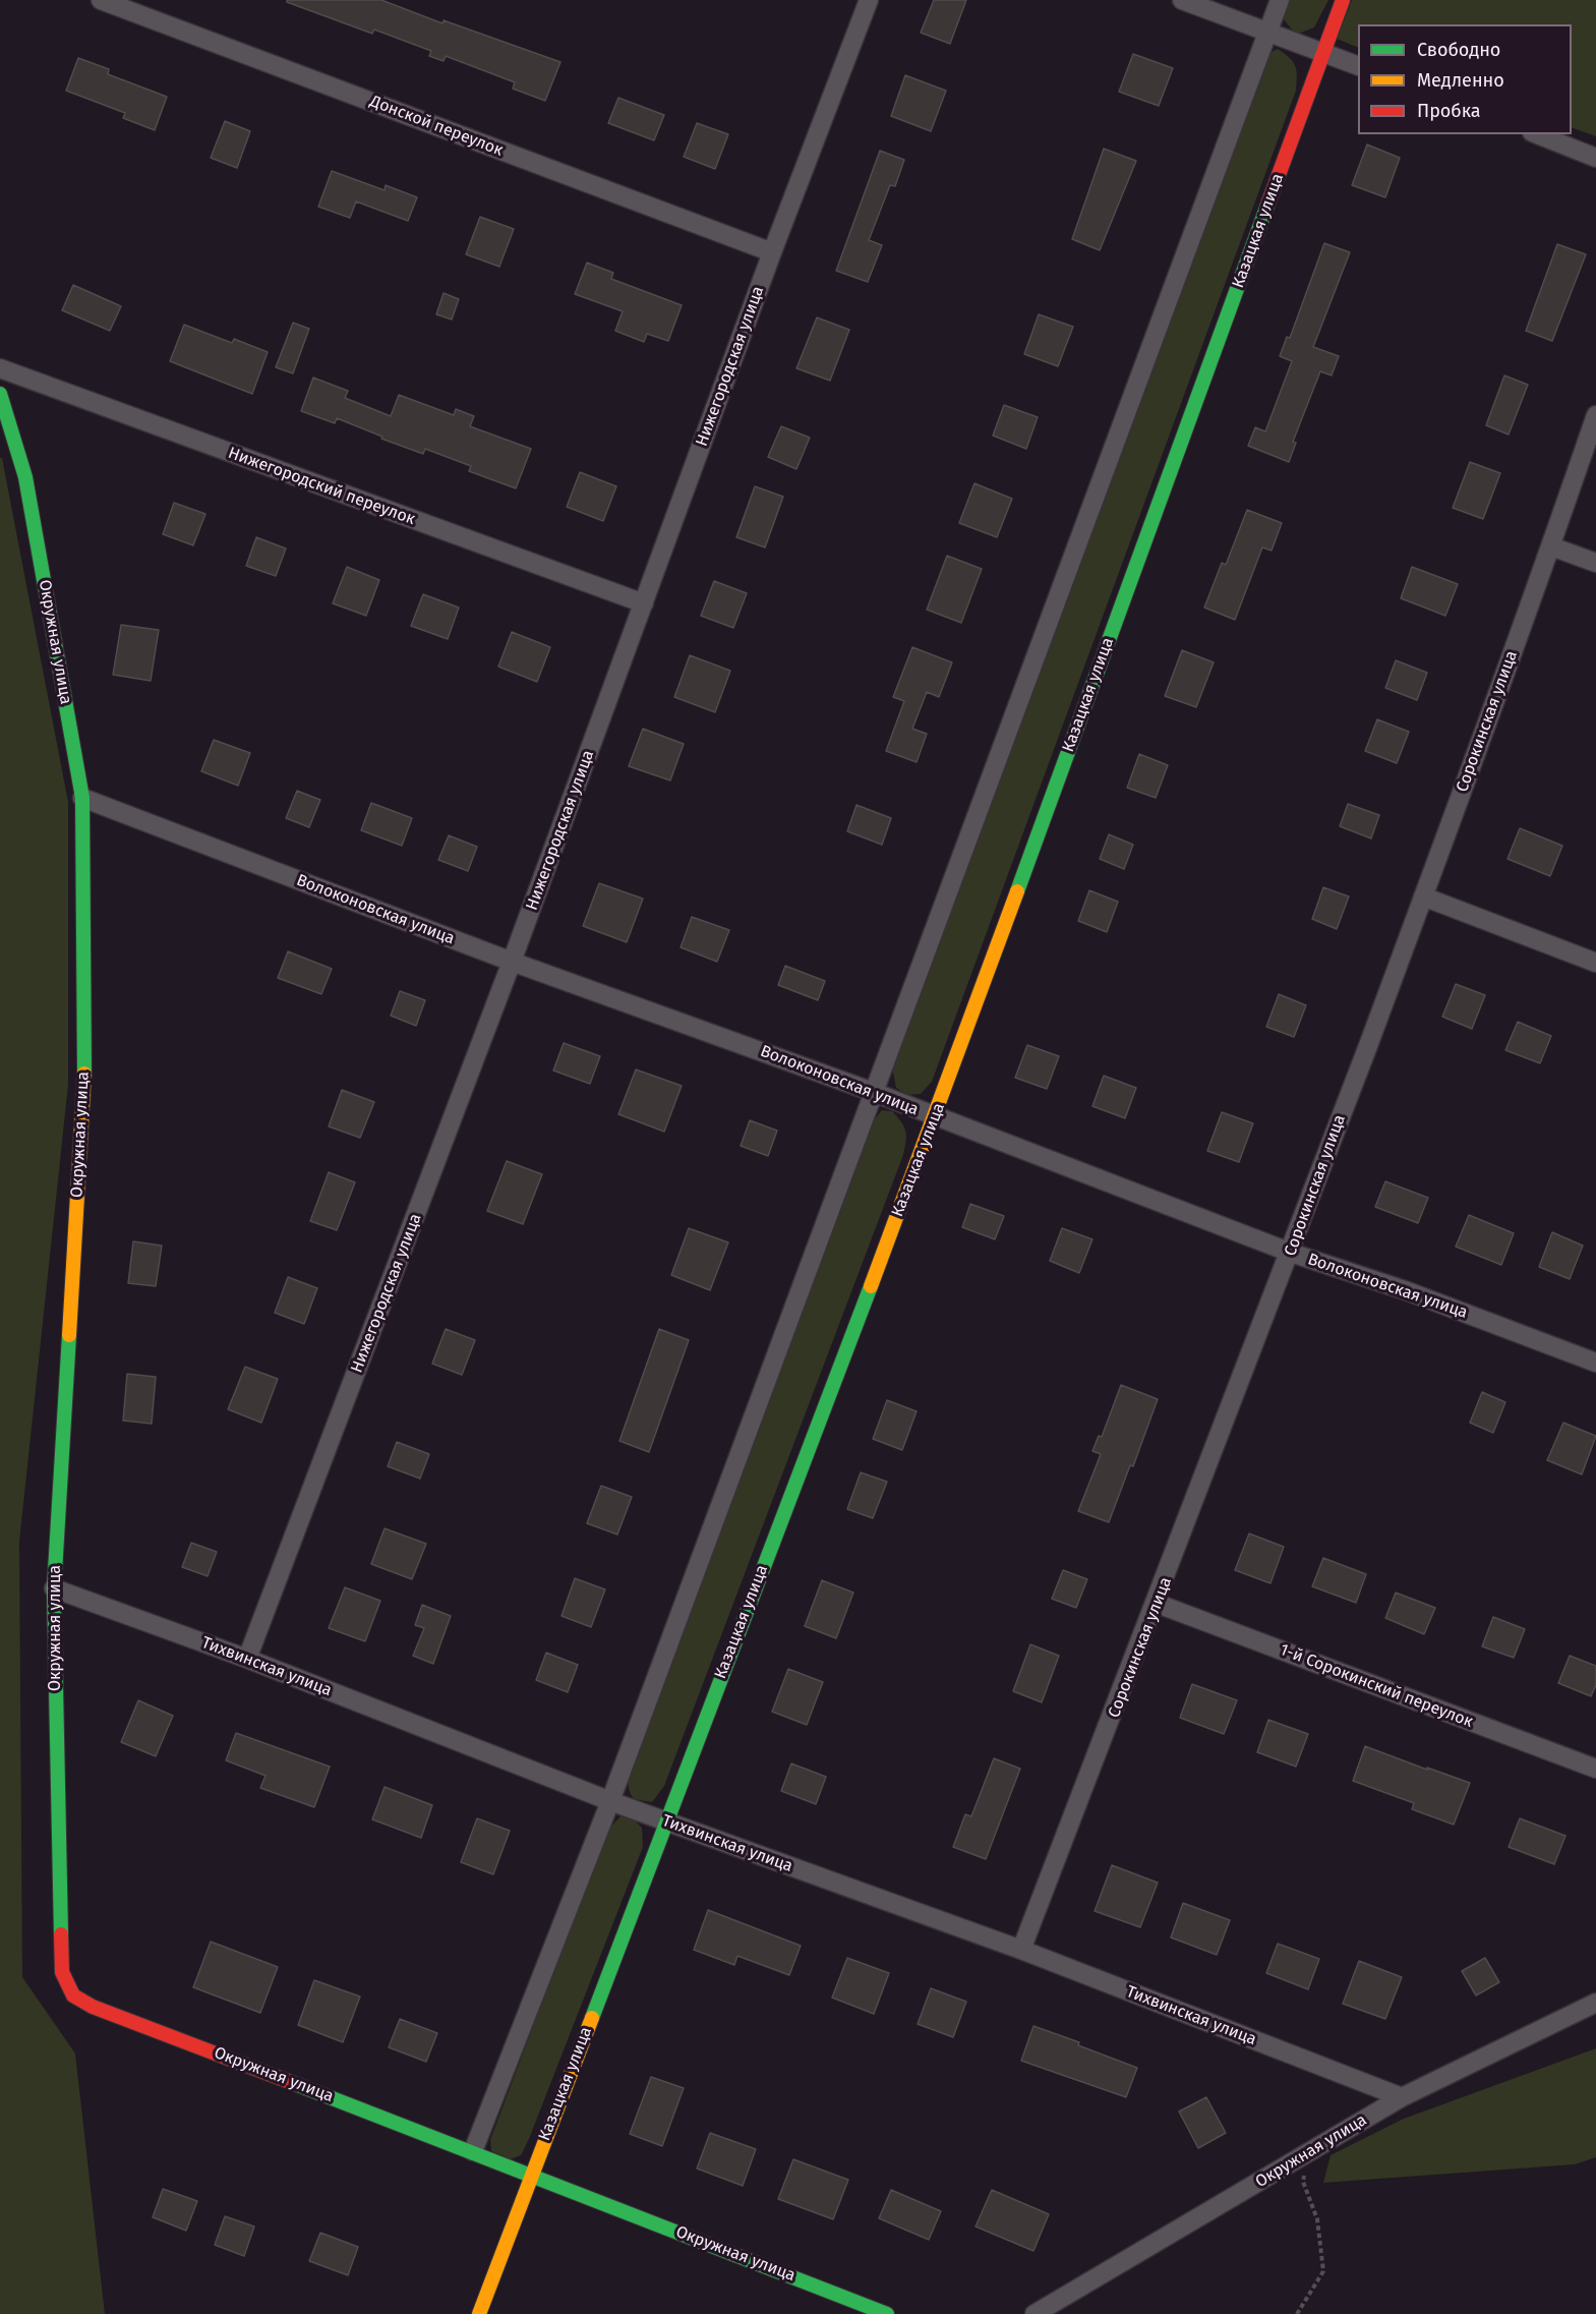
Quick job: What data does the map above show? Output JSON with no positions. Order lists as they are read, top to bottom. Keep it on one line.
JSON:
{"streets":{"street":["Донской переулок","Казацкая улица","Нижегородская улица","Нижегородский переулок","Окружная улица","Сорокинская улица","Волоконовская улица","Тихвинская улица","1-й Сорокинский переулок"]},"crossings":[["Донской переулок","Нижегородская улица"],["Казацкая улица","Окружная улица"],["Казацкая улица","Волоконовская улица"],["Казацкая улица","Тихвинская улица"],["Нижегородская улица","Нижегородский переулок"],["Нижегородская улица","Волоконовская улица"],["Нижегородская улица","Тихвинская улица"],["Окружная улица","Волоконовская улица"],["Окружная улица","Тихвинская улица"],["Сорокинская улица","Волоконовская улица"],["Сорокинская улица","Тихвинская улица"],["Сорокинская улица","1-й Сорокинский переулок"]],"legend":["Свободно","Медленно","Пробка"]}
